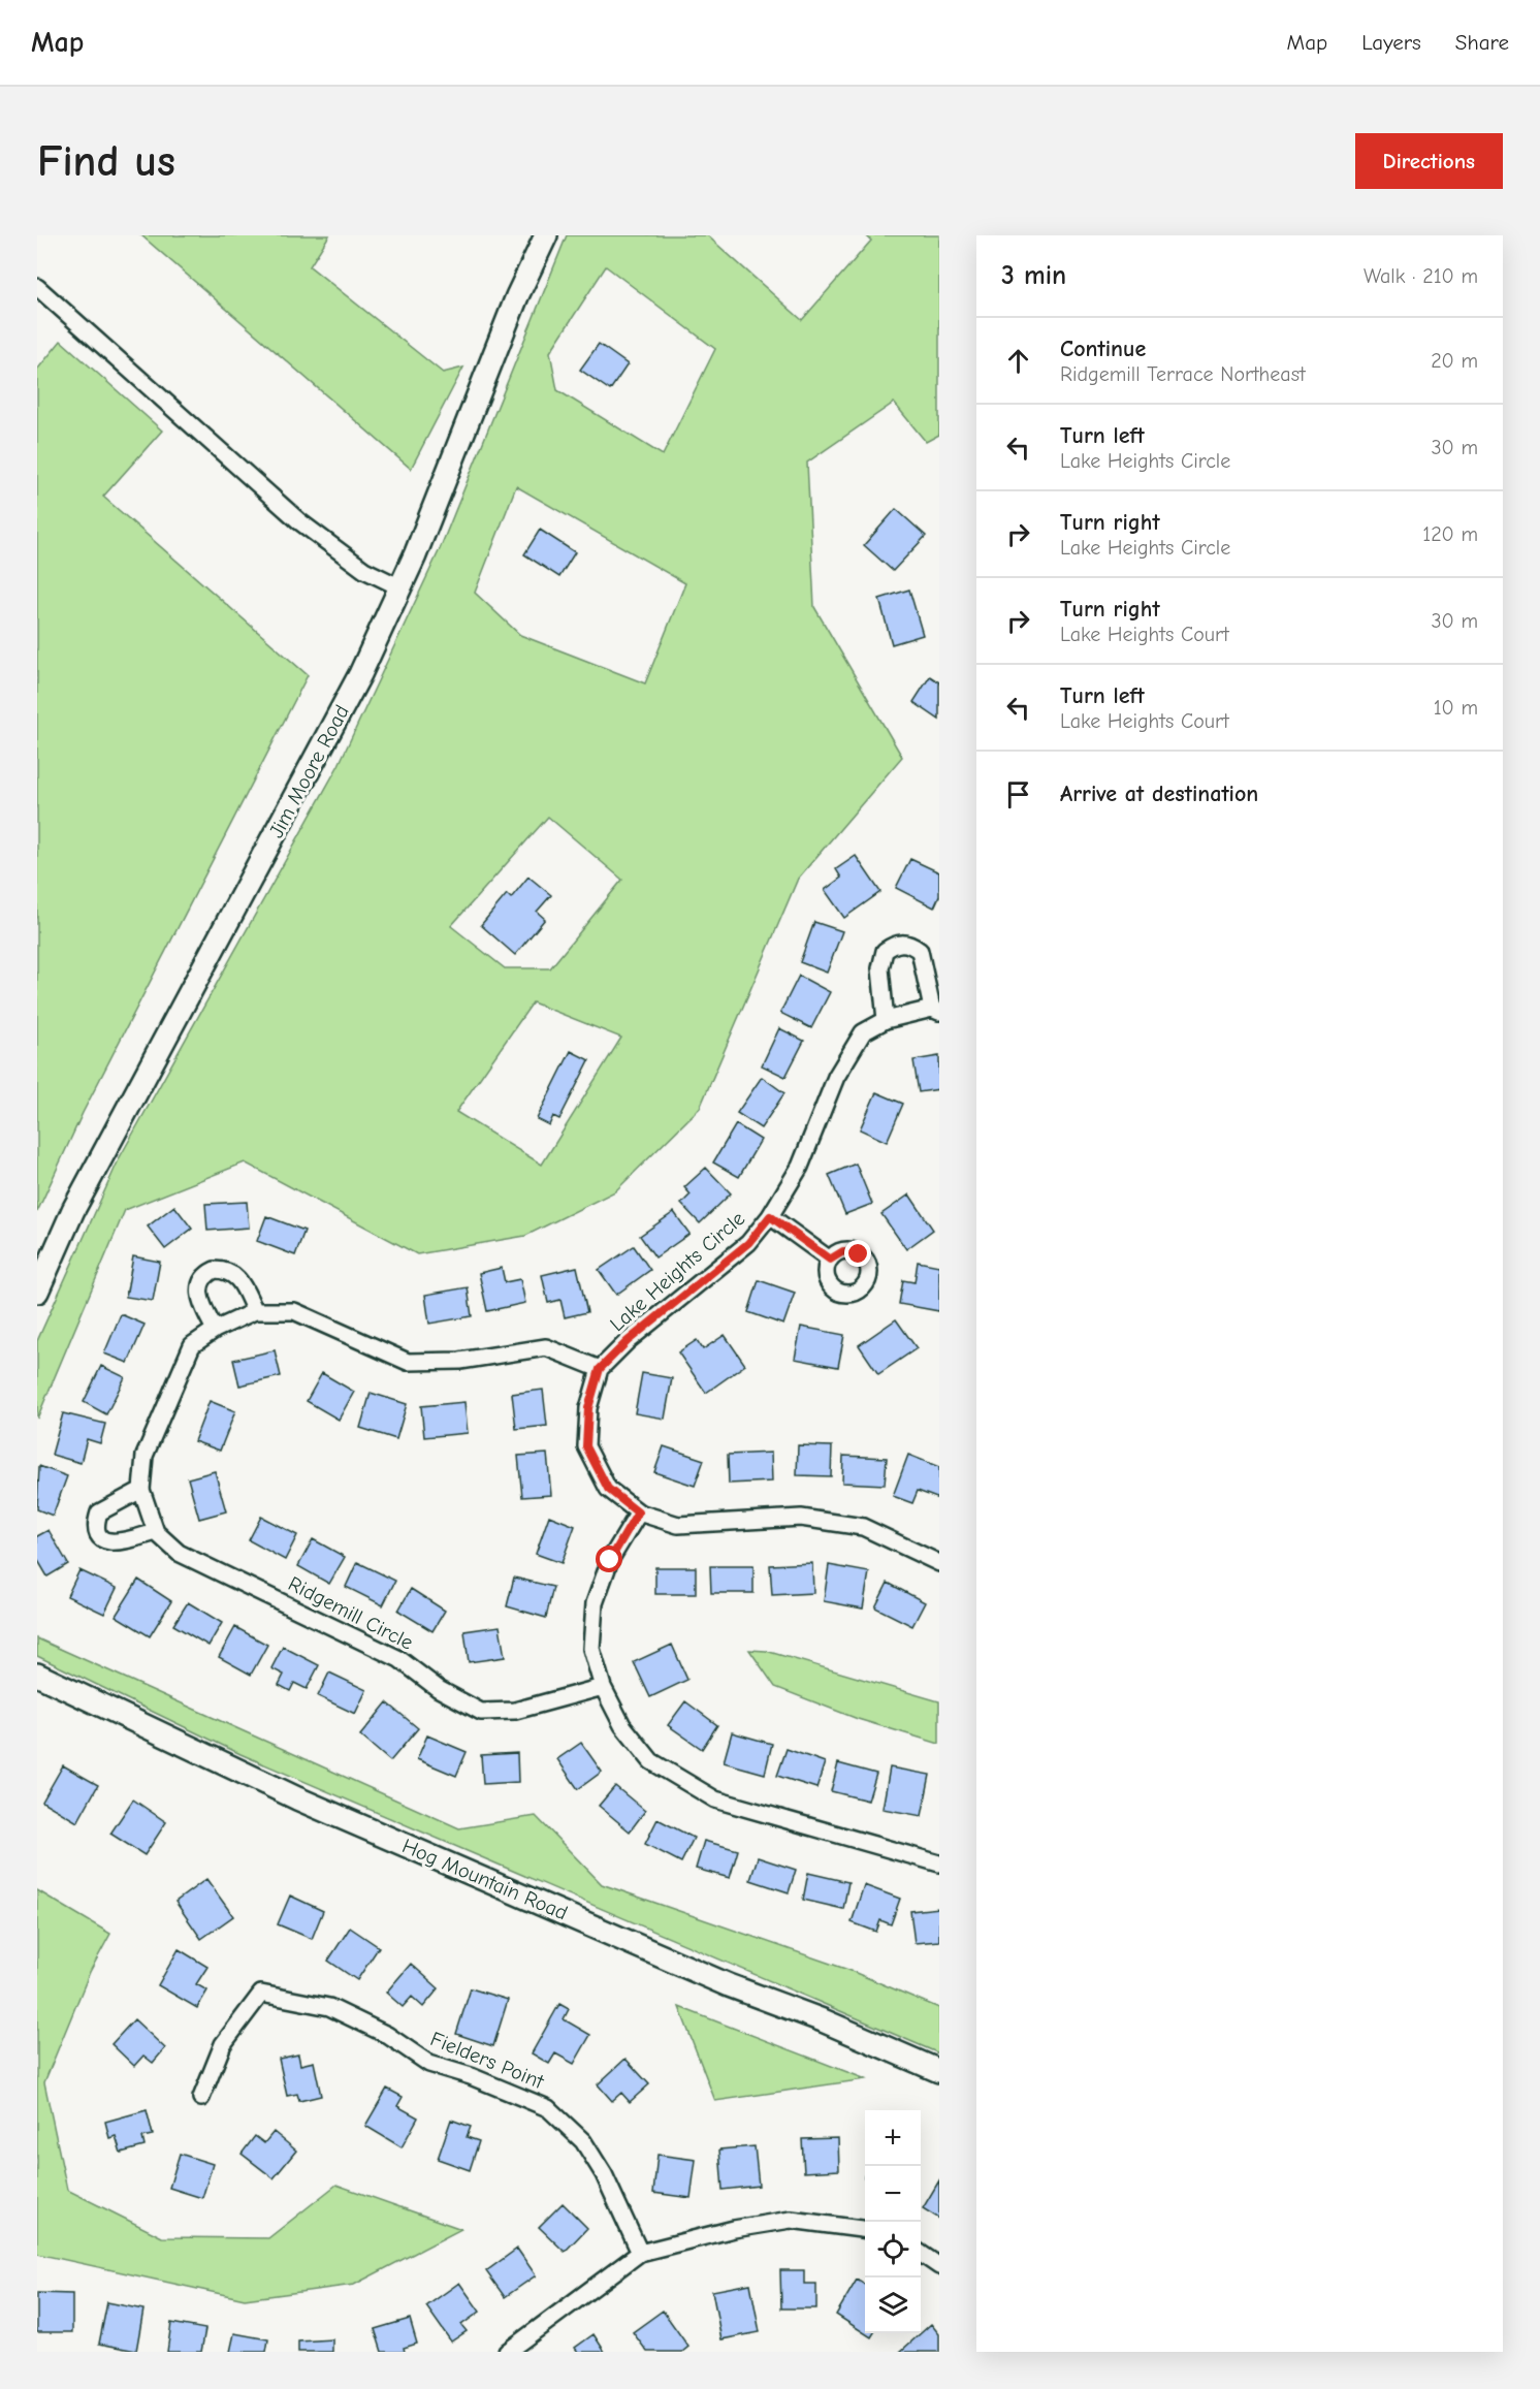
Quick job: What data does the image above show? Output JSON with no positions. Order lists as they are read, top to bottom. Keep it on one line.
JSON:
{"streets":{"street":["Jim Moore Road","Lake Heights Circle","Ridgemill Circle","Hog Mountain Road","Fielders Point"]},"crossings":[["Lake Heights Circle","Ridgemill Circle"]],"page":{"header":"Map","nav":["Map","Layers","Share"],"buttons":"Directions","title":"Find us","heading":["3 min","Walk · 210 m"],"list":[["Continue","Ridgemill Terrace Northeast","20 m"],["Turn left","Lake Heights Circle","30 m"],["Turn right","Lake Heights Circle","120 m"],["Turn right","Lake Heights Court","30 m"],["Turn left","Lake Heights Court","10 m"],"Arrive at destination"],"map_buttons":["+","−"]}}
